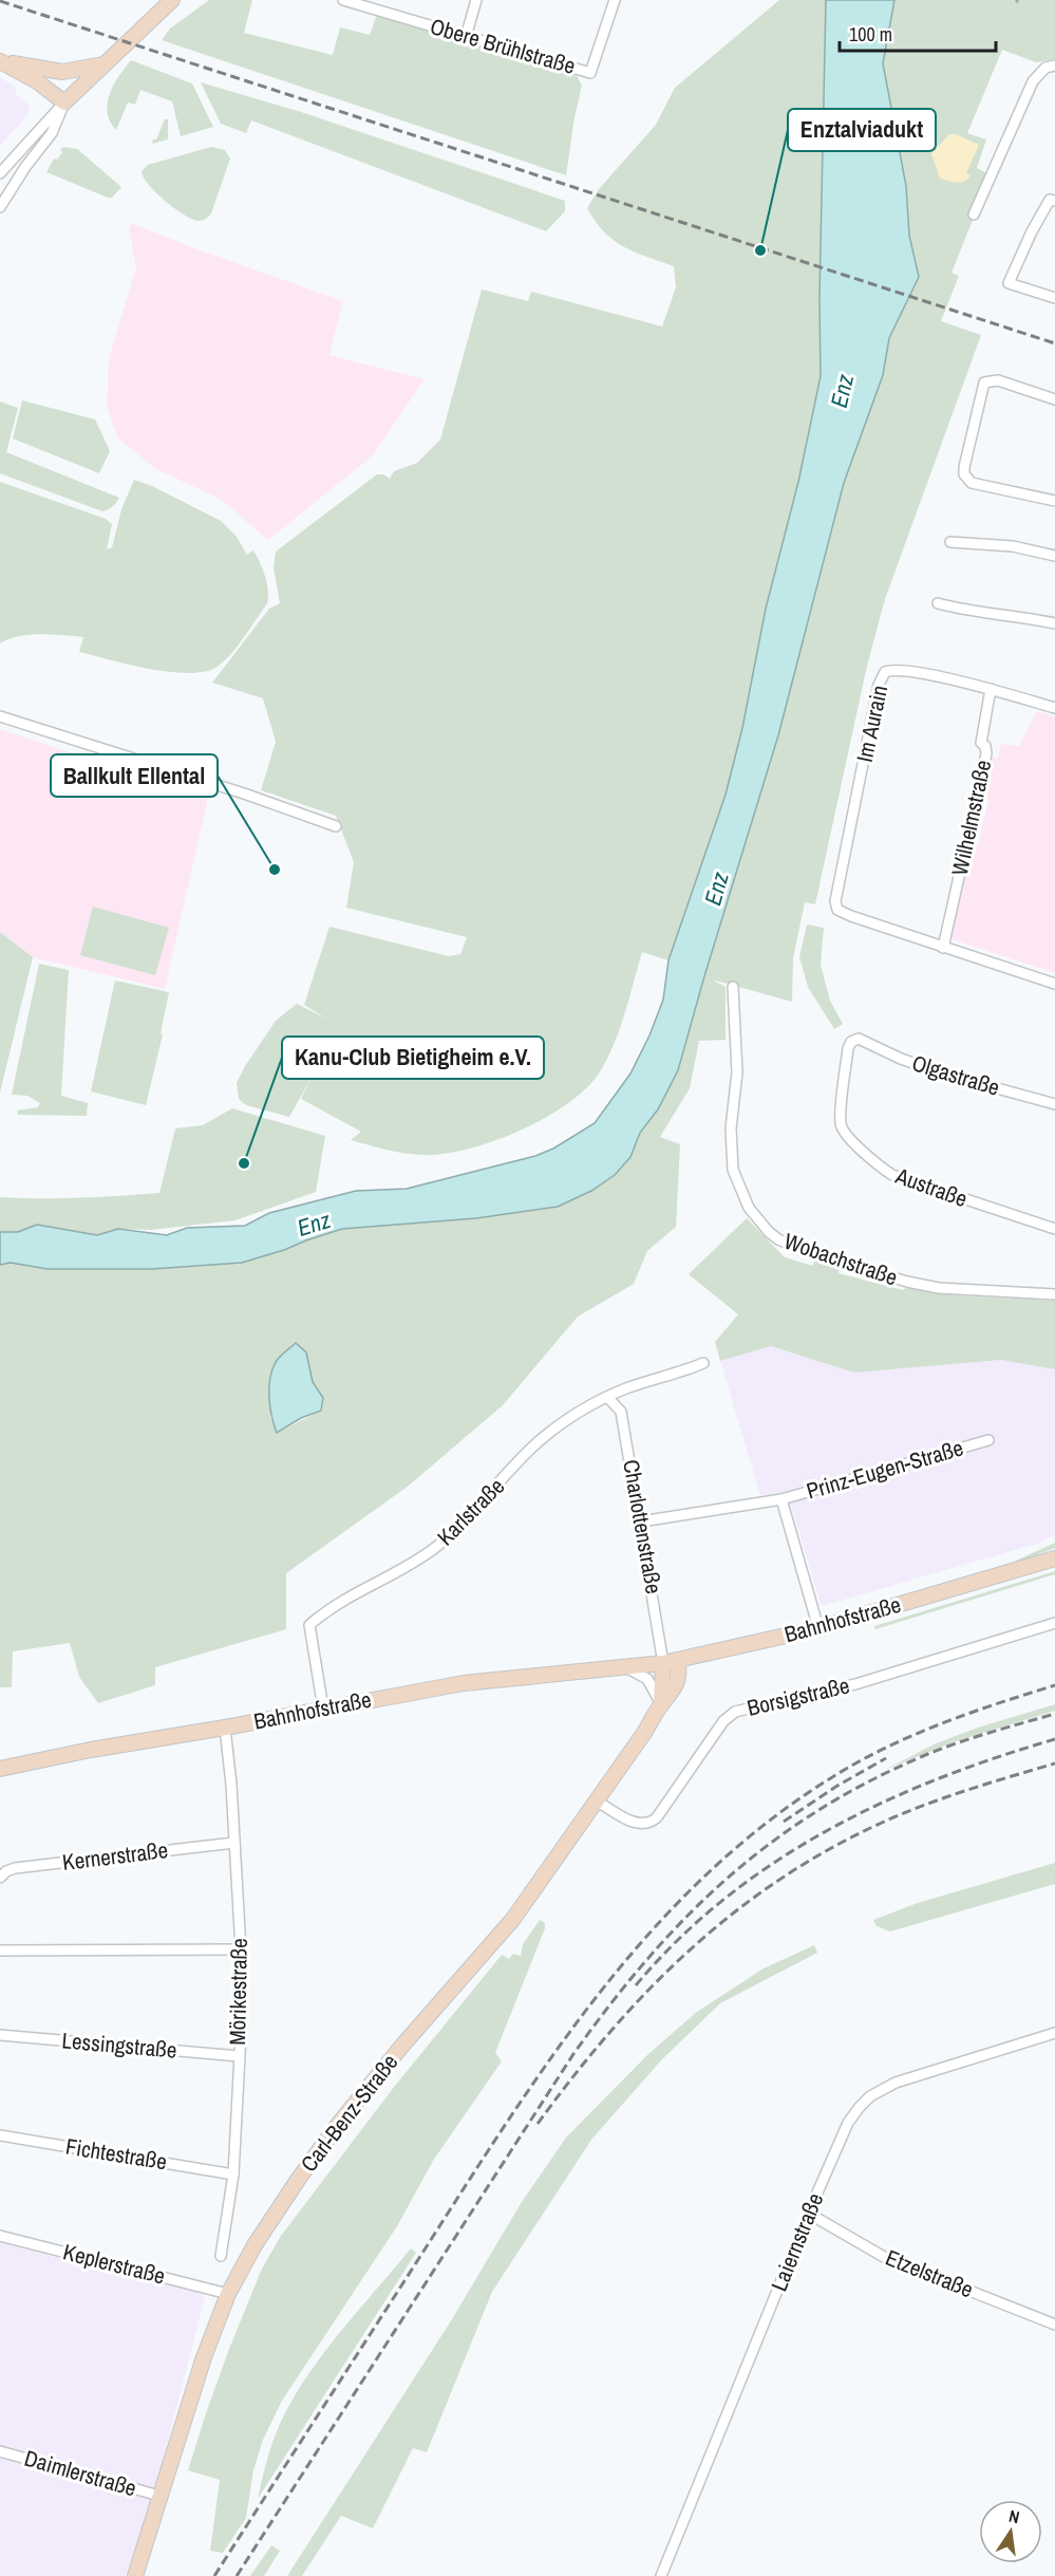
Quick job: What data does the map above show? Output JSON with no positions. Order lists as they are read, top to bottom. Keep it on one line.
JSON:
{"streets":{"street":["Obere Brühlstraße","Im Aurain","Wilhelmstraße","Olgastraße","Austraße","Wobachstraße","Prinz-Eugen-Straße","Karlstraße","Charlottenstraße","Bahnhofstraße","Borsigstraße","Kernerstraße","Mörikestraße","Lessingstraße","Carl-Benz-Straße","Fichtestraße","Laiernstraße","Keplerstraße","Etzelstraße","Daimlerstraße"]},"crossings":[["Im Aurain","Wilhelmstraße"],["Olgastraße","Austraße"],["Prinz-Eugen-Straße","Charlottenstraße"],["Prinz-Eugen-Straße","Bahnhofstraße"],["Karlstraße","Charlottenstraße"],["Karlstraße","Bahnhofstraße"],["Charlottenstraße","Bahnhofstraße"],["Charlottenstraße","Carl-Benz-Straße"],["Bahnhofstraße","Mörikestraße"],["Bahnhofstraße","Carl-Benz-Straße"],["Borsigstraße","Carl-Benz-Straße"],["Kernerstraße","Mörikestraße"],["Mörikestraße","Lessingstraße"],["Mörikestraße","Fichtestraße"],["Carl-Benz-Straße","Keplerstraße"],["Carl-Benz-Straße","Daimlerstraße"],["Laiernstraße","Etzelstraße"]],"water":["Enz"],"places":["Enztalviadukt","Ballkult Ellental","Kanu-Club Bietigheim e.V."],"scale_bar":"100 m","north":"top"}
